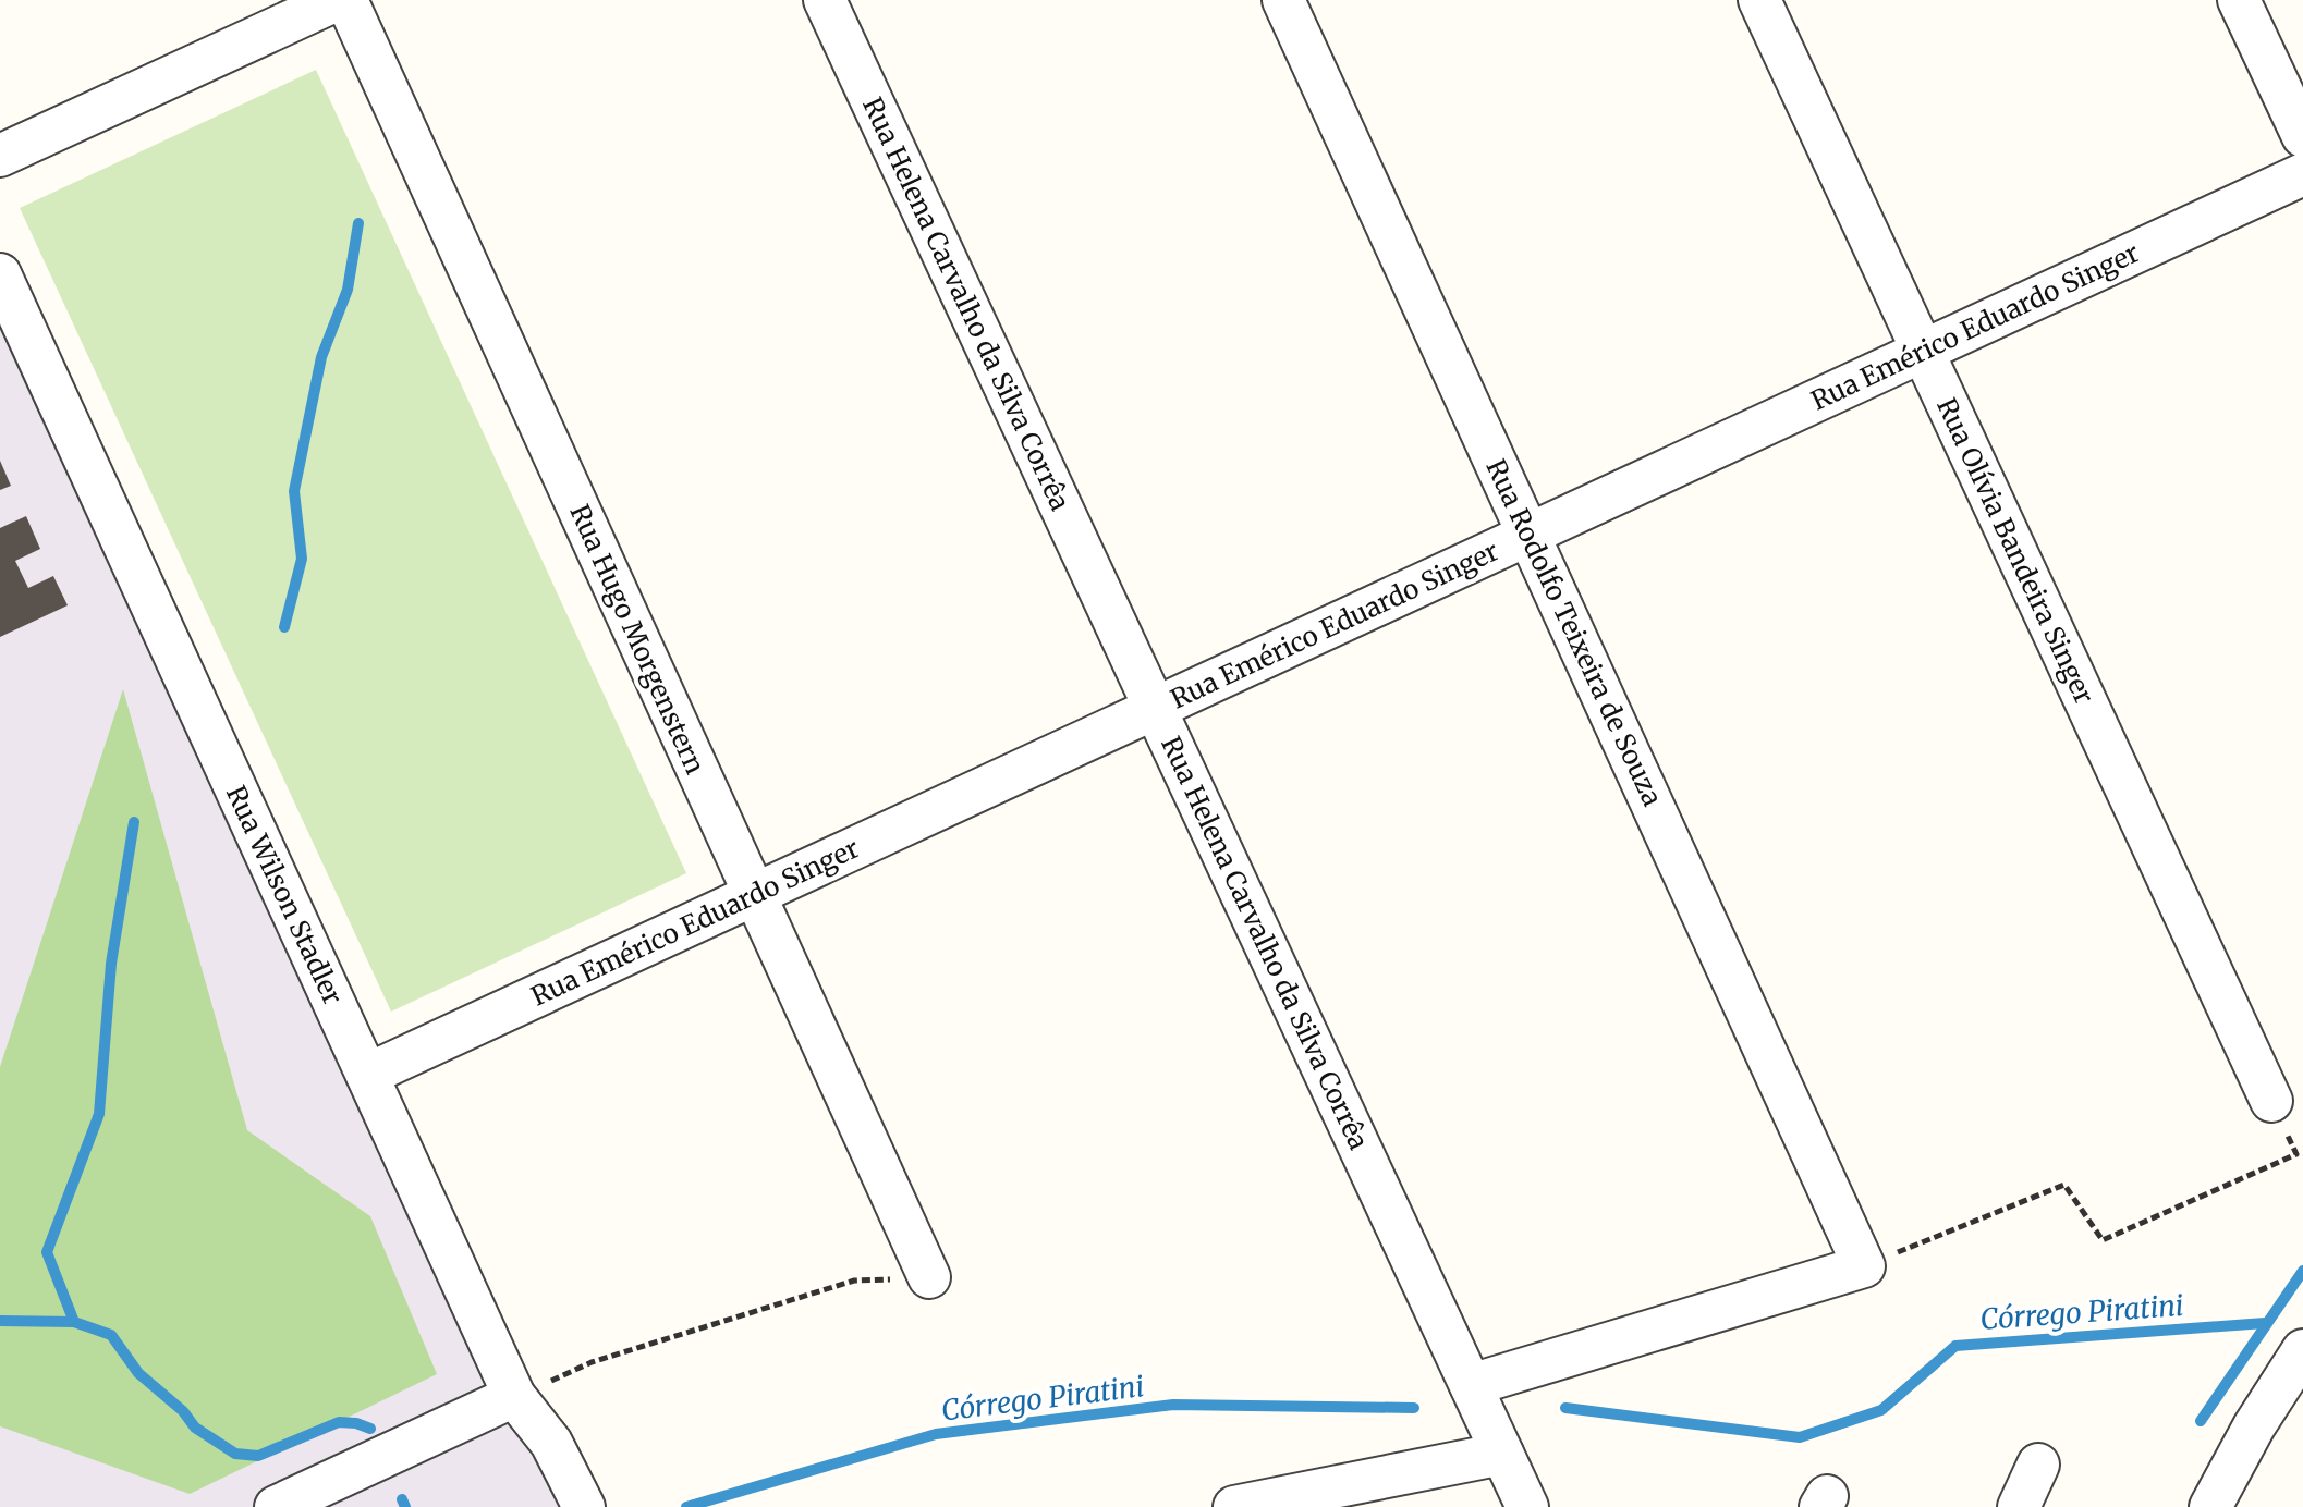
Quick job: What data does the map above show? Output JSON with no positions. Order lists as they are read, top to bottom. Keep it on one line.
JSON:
{"streets":{"street":["Rua Helena Carvalho da Silva Corrêa","Rua Emérico Eduardo Singer","Rua Olívia Bandeira Singer","Rua Rodolfo Teixeira de Souza","Rua Hugo Morgenstern","Rua Wilson Stadler"]},"crossings":[["Rua Helena Carvalho da Silva Corrêa","Rua Emérico Eduardo Singer"],["Rua Emérico Eduardo Singer","Rua Olívia Bandeira Singer"],["Rua Emérico Eduardo Singer","Rua Rodolfo Teixeira de Souza"],["Rua Emérico Eduardo Singer","Rua Hugo Morgenstern"],["Rua Emérico Eduardo Singer","Rua Wilson Stadler"]],"water":["Córrego Piratini"]}
